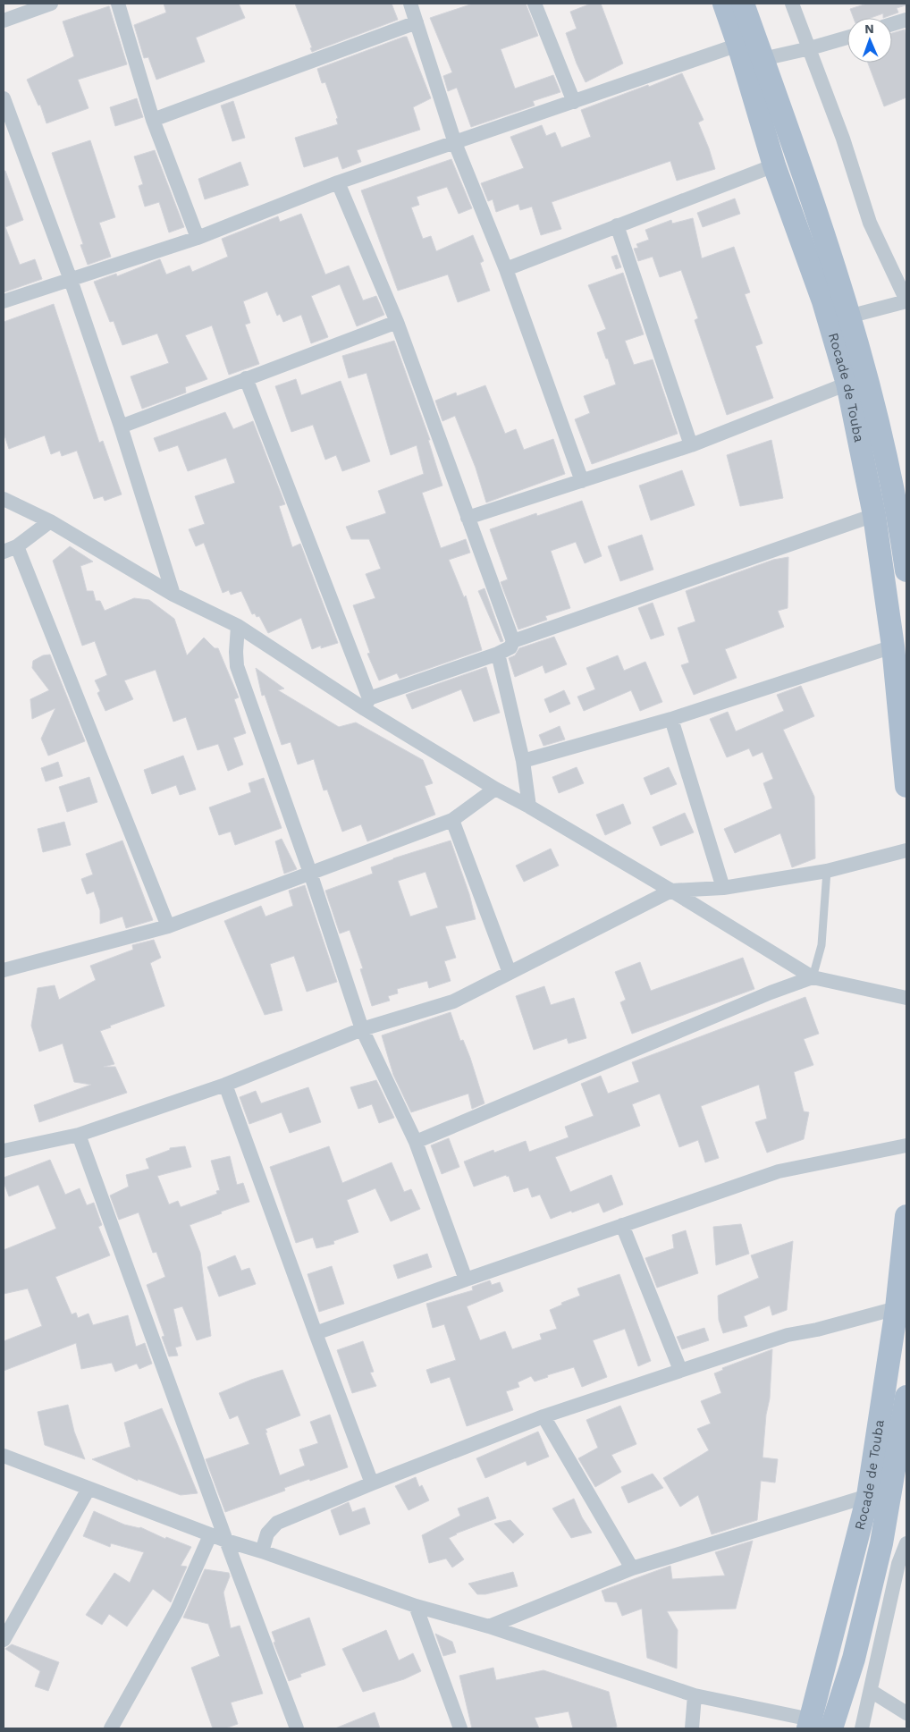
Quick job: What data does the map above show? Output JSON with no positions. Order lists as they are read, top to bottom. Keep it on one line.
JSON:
{"streets":{"main road":["Rocade de Touba"]},"north":"top"}
